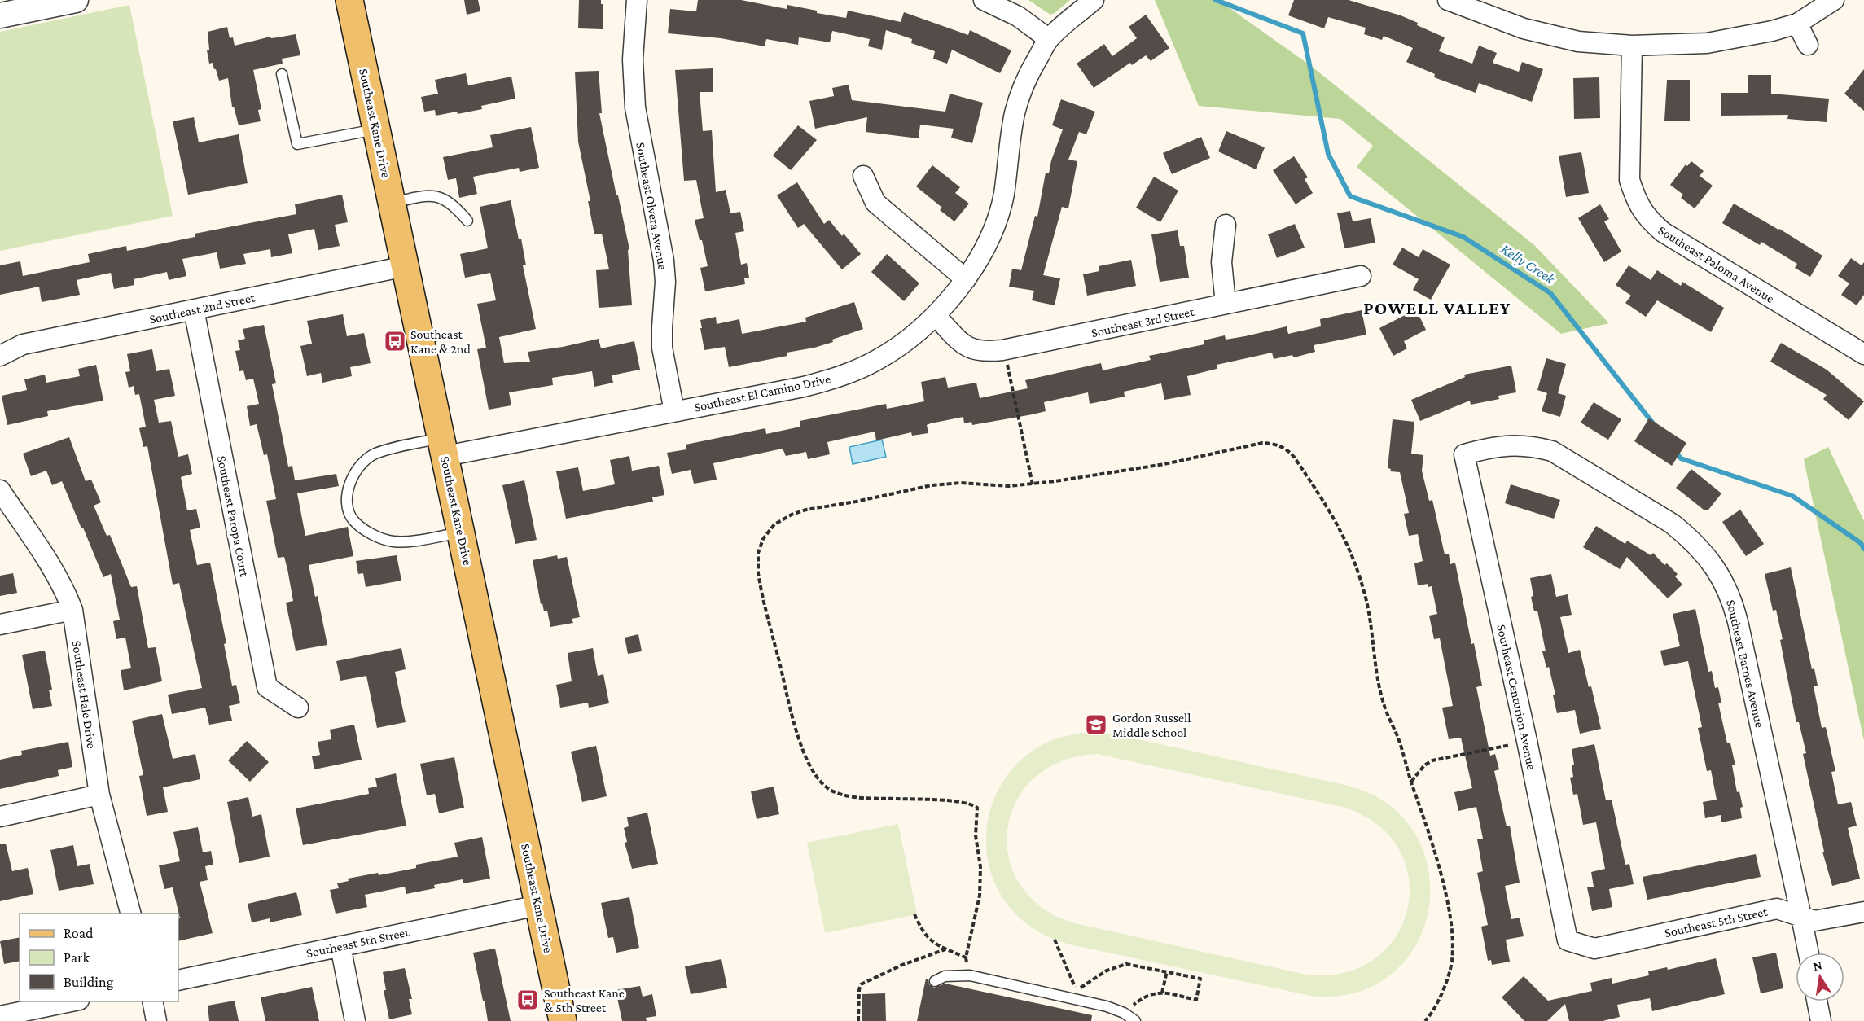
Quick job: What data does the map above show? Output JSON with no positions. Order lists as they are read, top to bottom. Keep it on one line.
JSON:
{"streets":{"main road":["Southeast Kane Drive"],"street":["Southeast Olvera Avenue","Southeast Paloma Avenue","Southeast 2nd Street","Southeast 3rd Street","Southeast El Camino Drive","Southeast Paropa Court","Southeast Barnes Avenue","Southeast Hale Drive","Southeast Centurion Avenue","Southeast 5th Street"]},"crossings":[["Southeast Kane Drive","Southeast 2nd Street"],["Southeast Kane Drive","Southeast El Camino Drive"],["Southeast Kane Drive","Southeast 5th Street"],["Southeast Olvera Avenue","Southeast El Camino Drive"],["Southeast 2nd Street","Southeast Paropa Court"],["Southeast 3rd Street","Southeast El Camino Drive"],["Southeast Barnes Avenue","Southeast Centurion Avenue"],["Southeast Barnes Avenue","Southeast 5th Street"],["Southeast Centurion Avenue","Southeast 5th Street"]],"districts":["POWELL VALLEY"],"water":["Kelly Creek"],"places":{"bus stop":["Southeast Kane & 2nd","Southeast Kane & 5th Street"],"school or university":["Gordon Russell Middle School"]},"legend":["Road","Park","Building"],"north":"top"}
